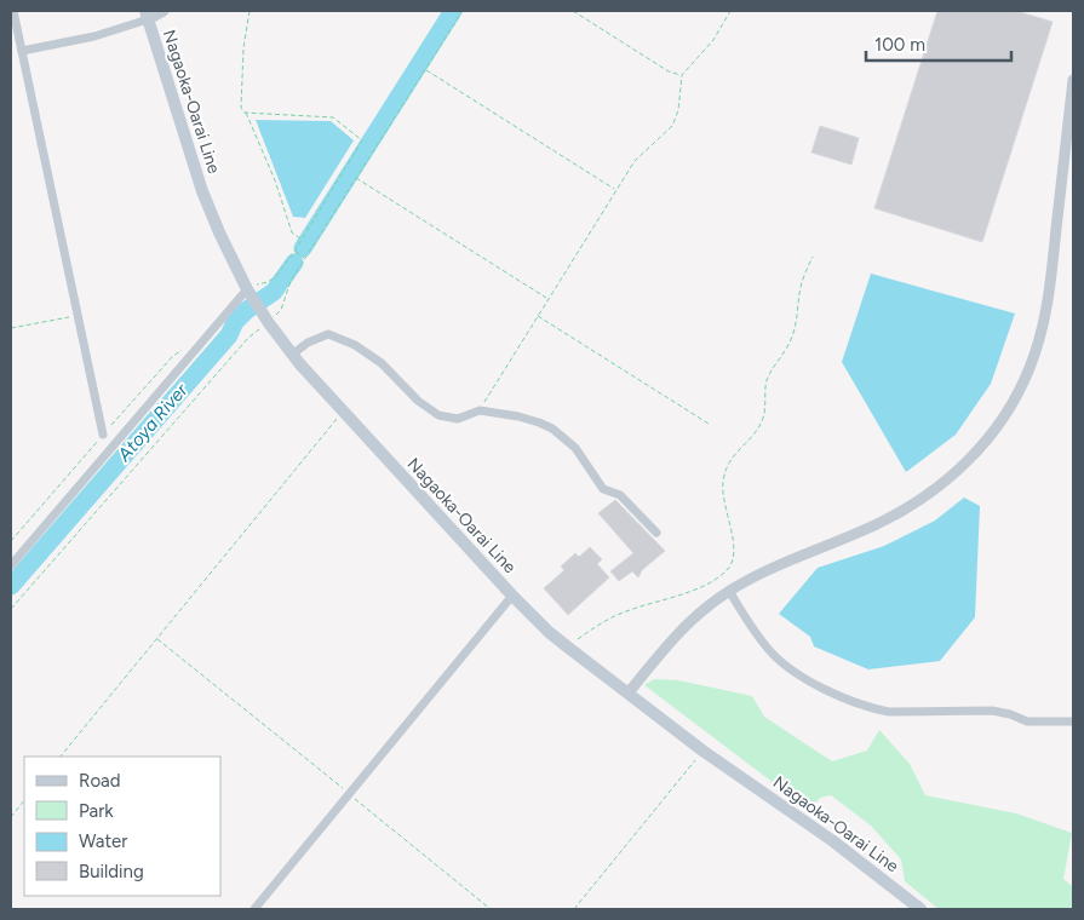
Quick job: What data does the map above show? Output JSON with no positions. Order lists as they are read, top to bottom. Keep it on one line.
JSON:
{"streets":{"main road":["Nagaoka-Oarai Line"]},"water":["Atoya River"],"legend":["Road","Park","Water","Building"],"scale_bar":"100 m"}
